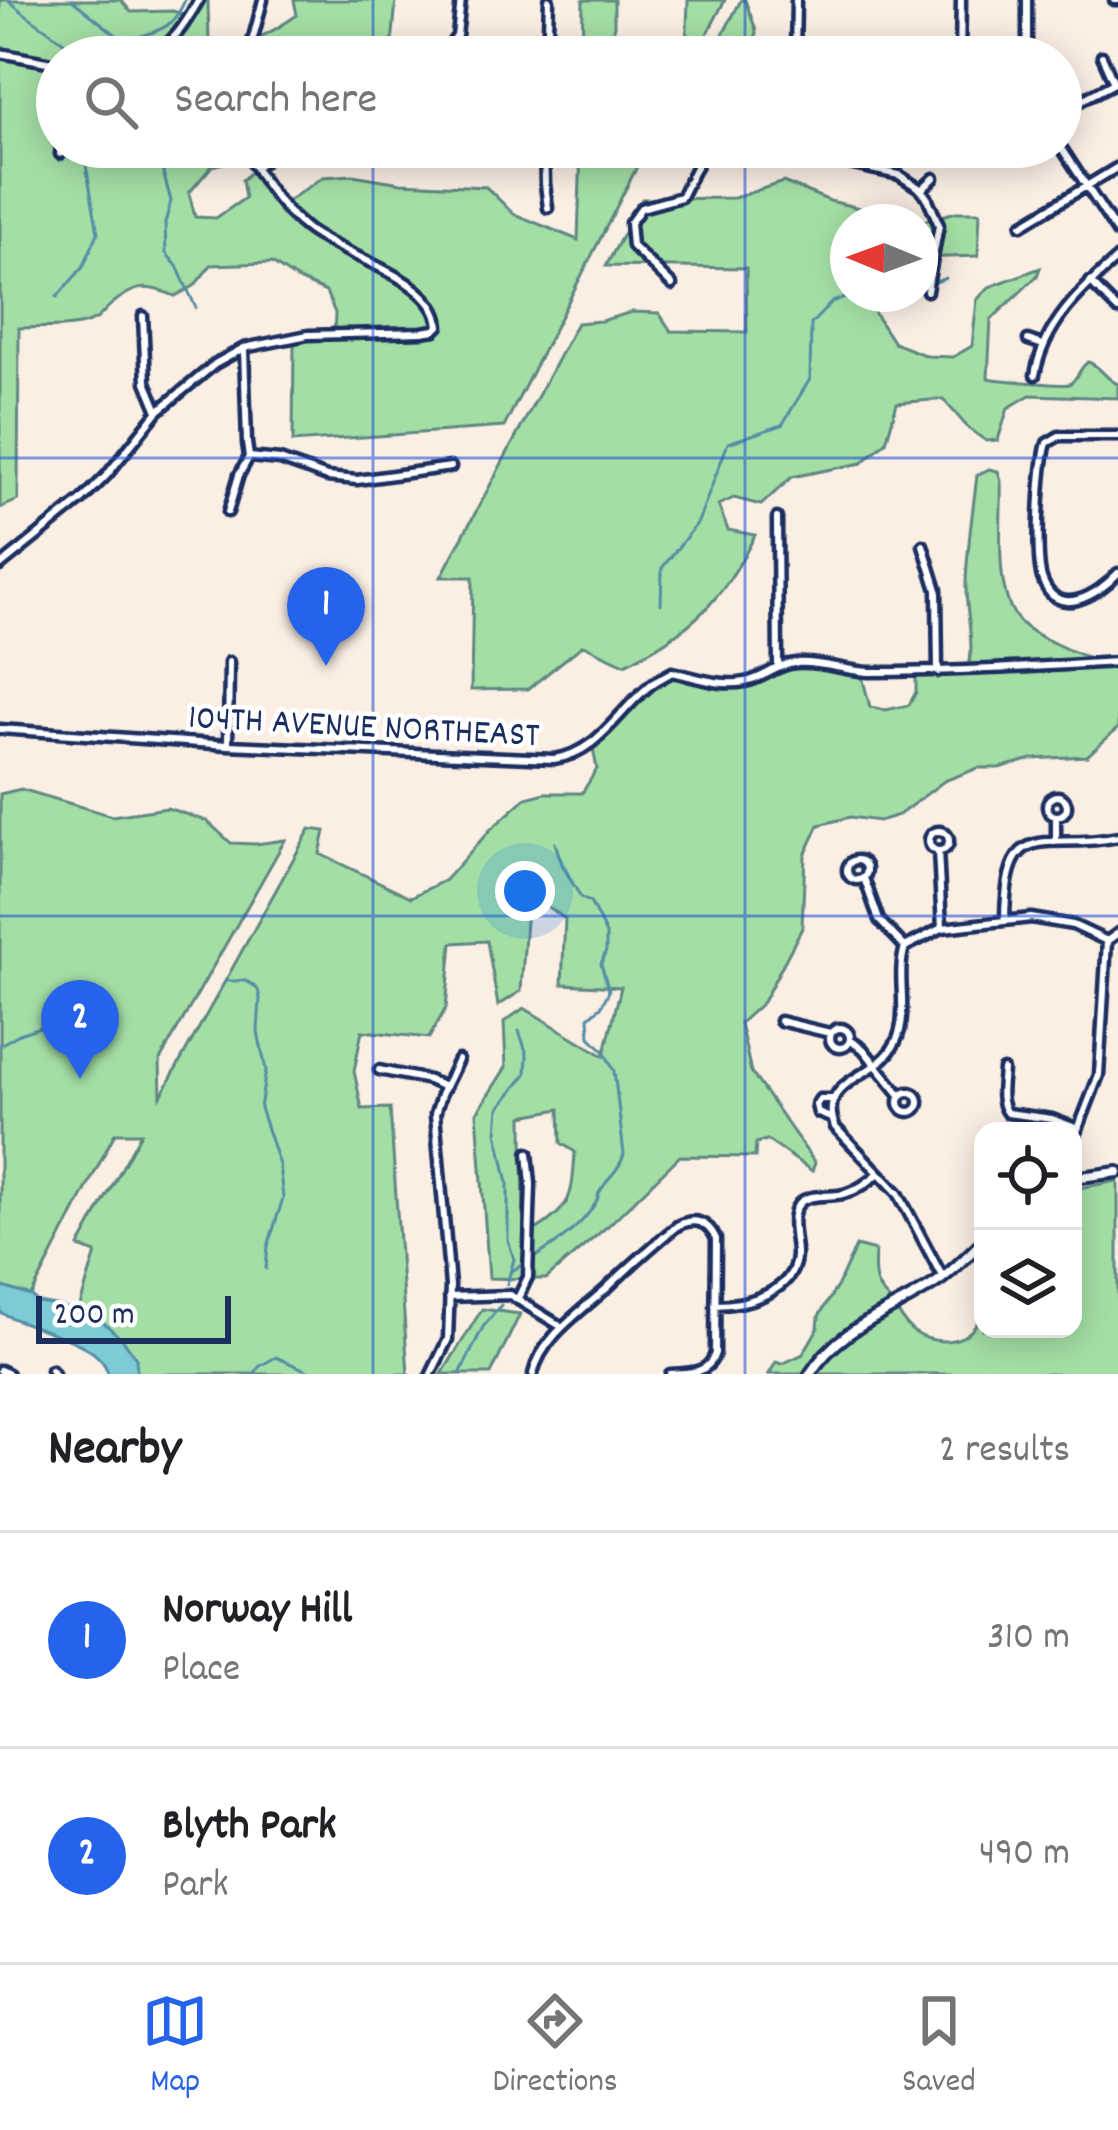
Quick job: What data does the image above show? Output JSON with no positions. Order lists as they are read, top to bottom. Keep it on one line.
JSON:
{"streets":{"street":["104TH AVENUE NORTHEAST"]},"scale_bar":"200 m","north":"left","page":{"search":"Search here","pins":["1","2"],"scale":"200 m","heading":["Nearby","2 results"],"list":[{"mark":"1","name":"Norway Hill","note":"Place","value":"310 m"},{"mark":"2","name":"Blyth Park","note":"Park","value":"490 m"}],"nav":["Map","Directions","Saved"]}}
